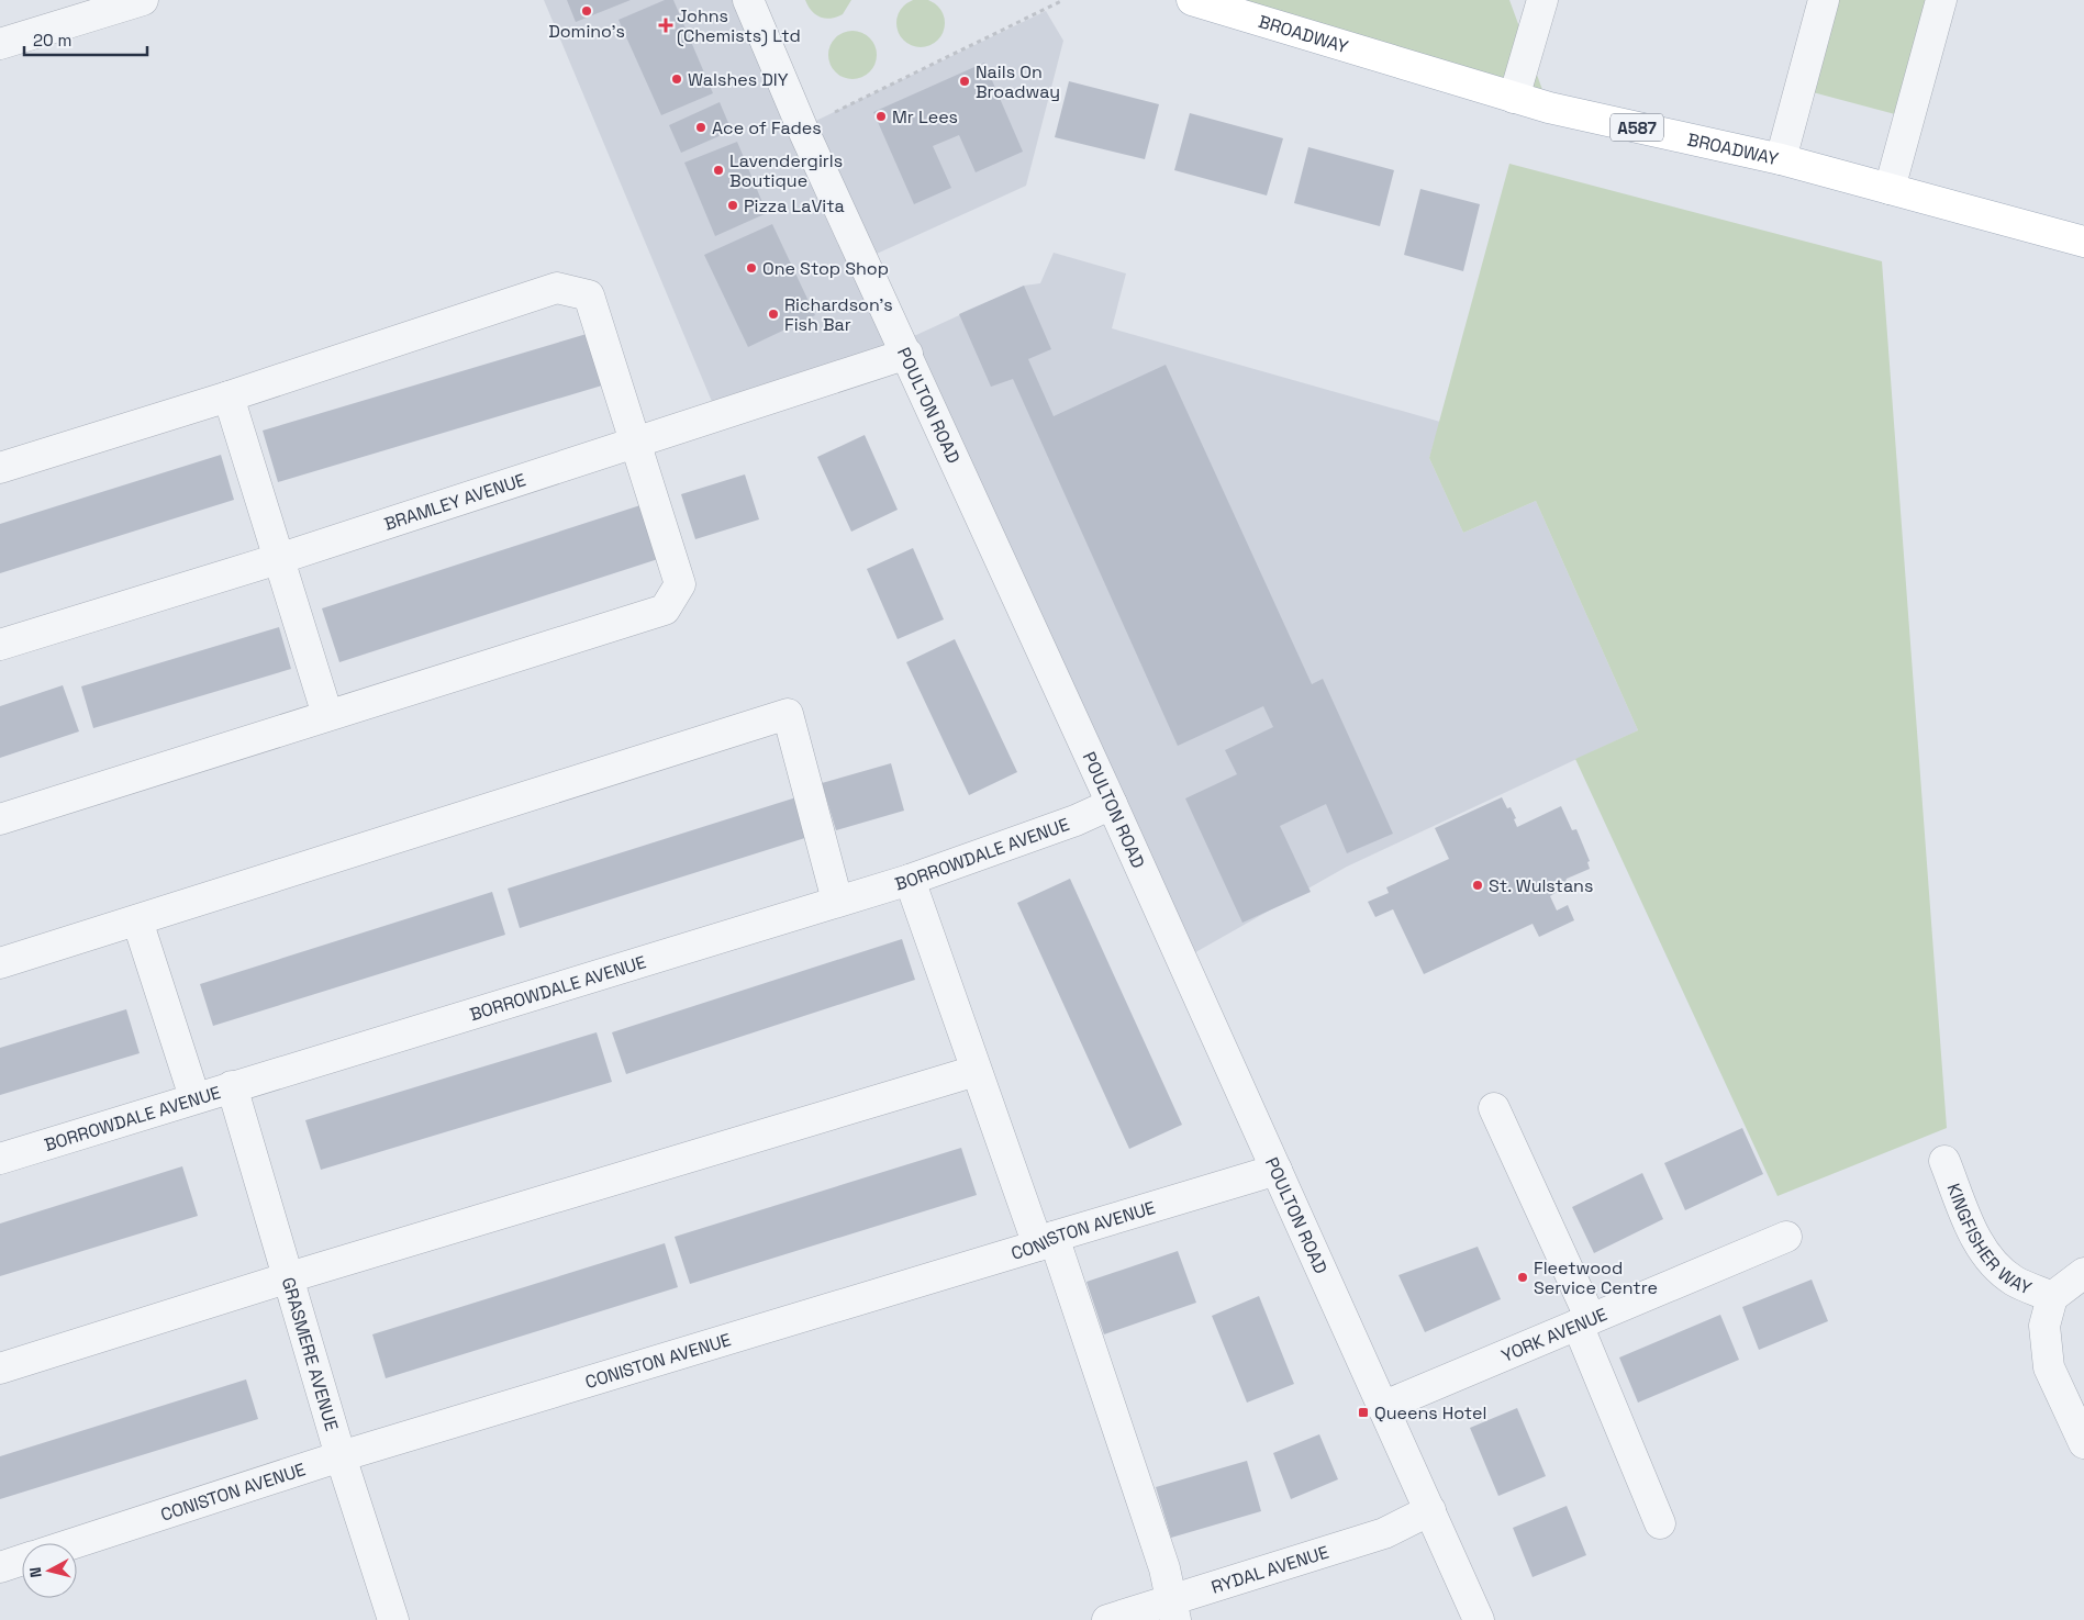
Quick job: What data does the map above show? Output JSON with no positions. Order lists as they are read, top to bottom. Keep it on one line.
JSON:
{"streets":{"main road":["BROADWAY","A587"],"street":["POULTON ROAD","BRAMLEY AVENUE","BORROWDALE AVENUE","CONISTON AVENUE","KINGFISHER WAY","YORK AVENUE","GRASMERE AVENUE","RYDAL AVENUE"]},"crossings":[["POULTON ROAD","BRAMLEY AVENUE"],["POULTON ROAD","BORROWDALE AVENUE"],["POULTON ROAD","CONISTON AVENUE"],["POULTON ROAD","YORK AVENUE"],["POULTON ROAD","RYDAL AVENUE"],["BORROWDALE AVENUE","GRASMERE AVENUE"],["CONISTON AVENUE","GRASMERE AVENUE"]],"places":{"other":["Domino's","Walshes DIY","Nails On Broadway","Mr Lees","Ace of Fades","Lavendergirls Boutique","Pizza LaVita","One Stop Shop","Richardson's Fish Bar","St. Wulstans","Fleetwood Service Centre"],"health":["Johns (Chemists) Ltd"],"transit":["Queens Hotel"]},"scale_bar":"20 m","north":"left"}
